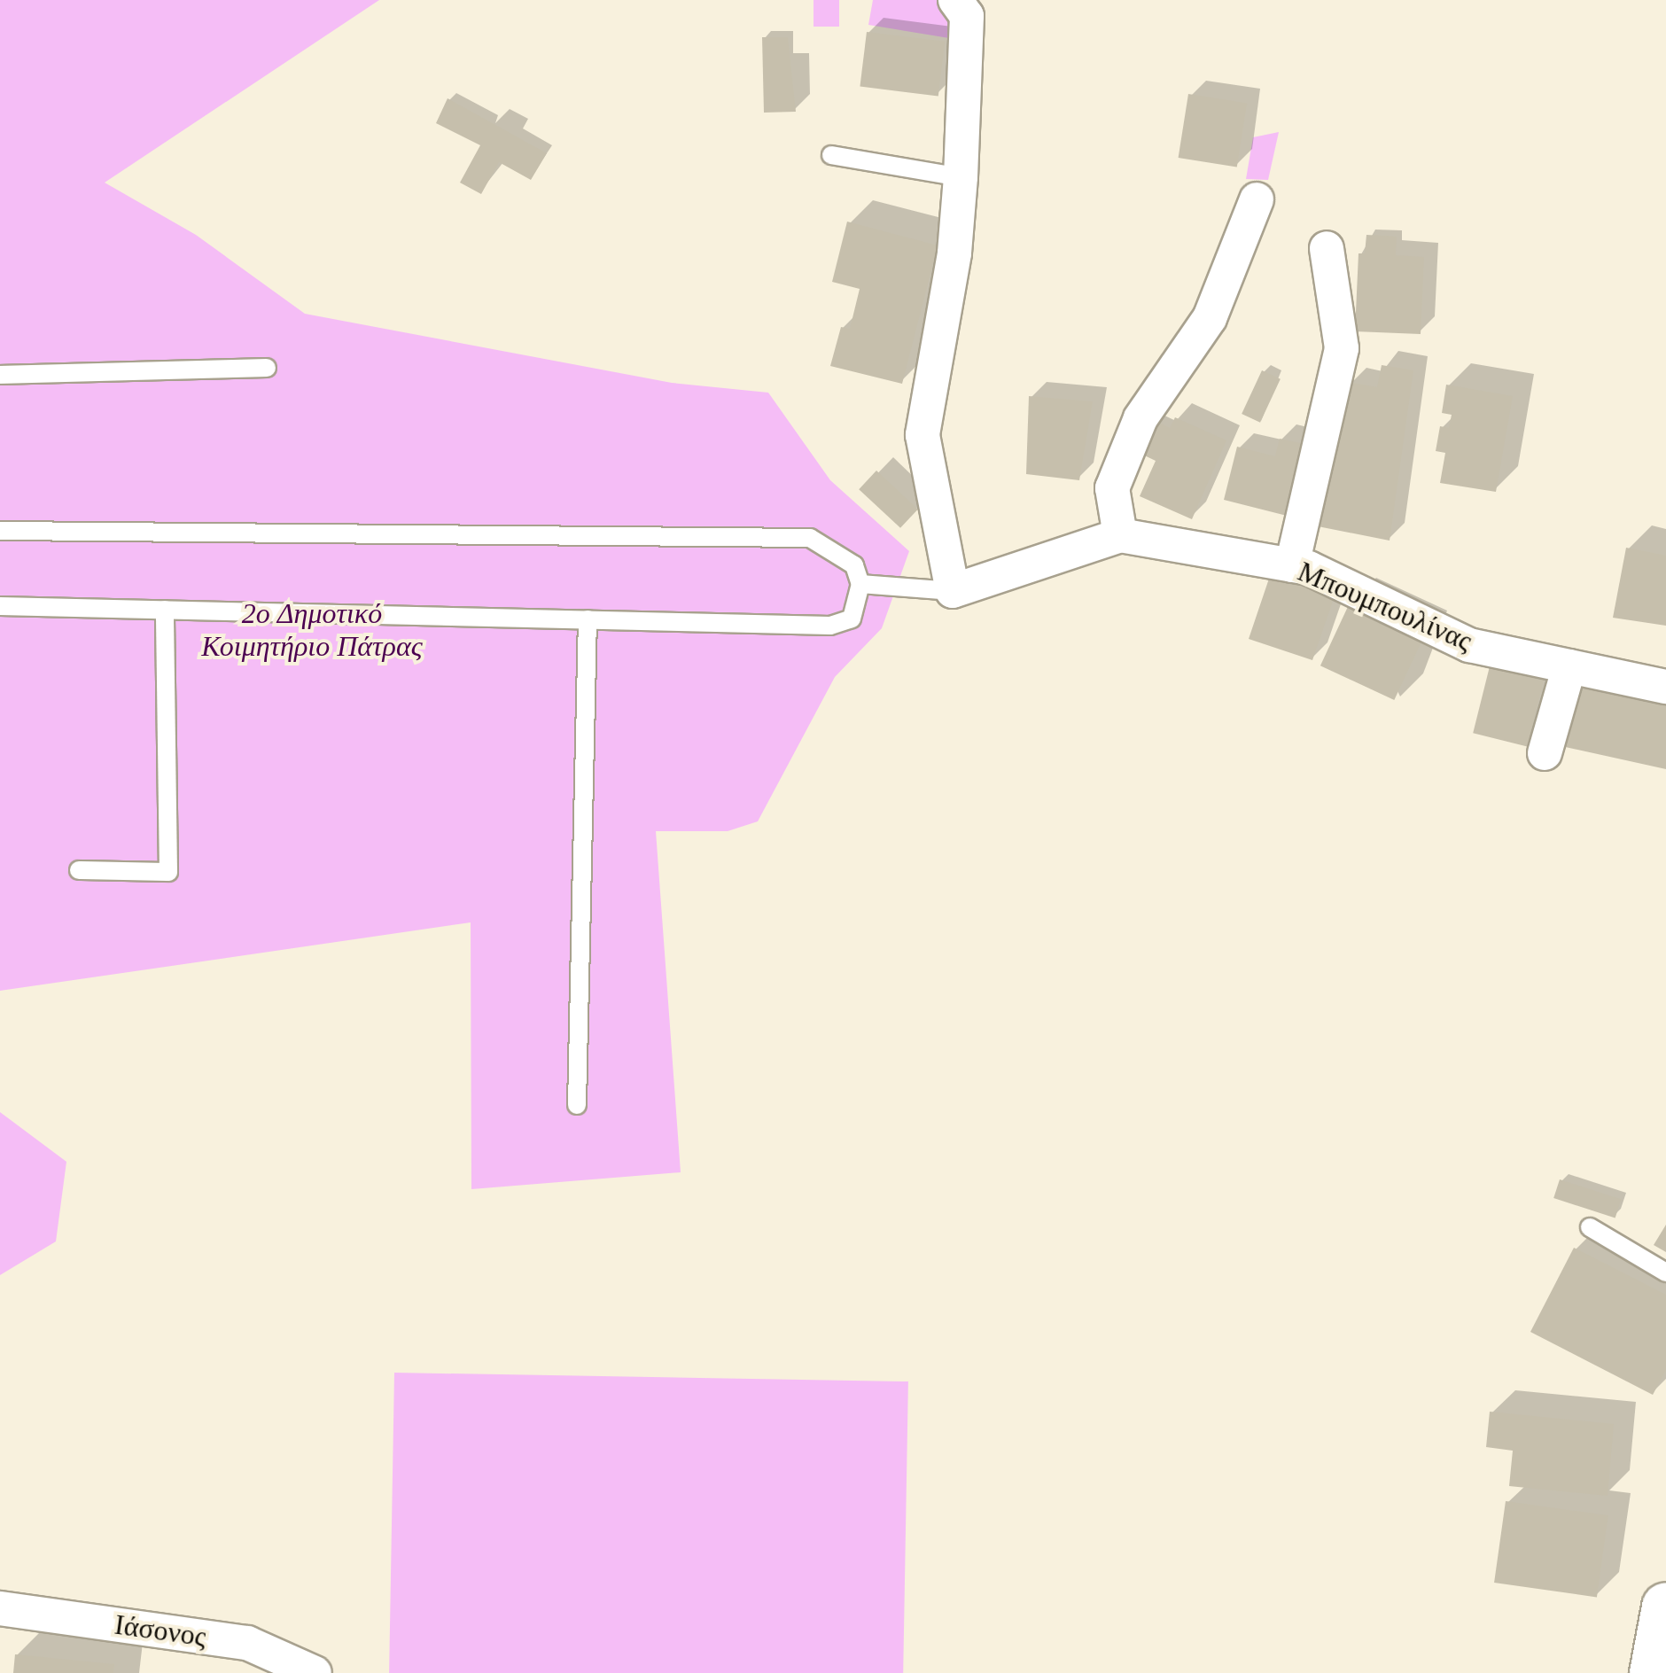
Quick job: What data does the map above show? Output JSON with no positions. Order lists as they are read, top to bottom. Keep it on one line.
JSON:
{"streets":{"street":["Μπουμπουλίνας","Ιάσονος"]},"parks":["2o Δημοτικό Κοιμητήριο Πάτρας"]}
